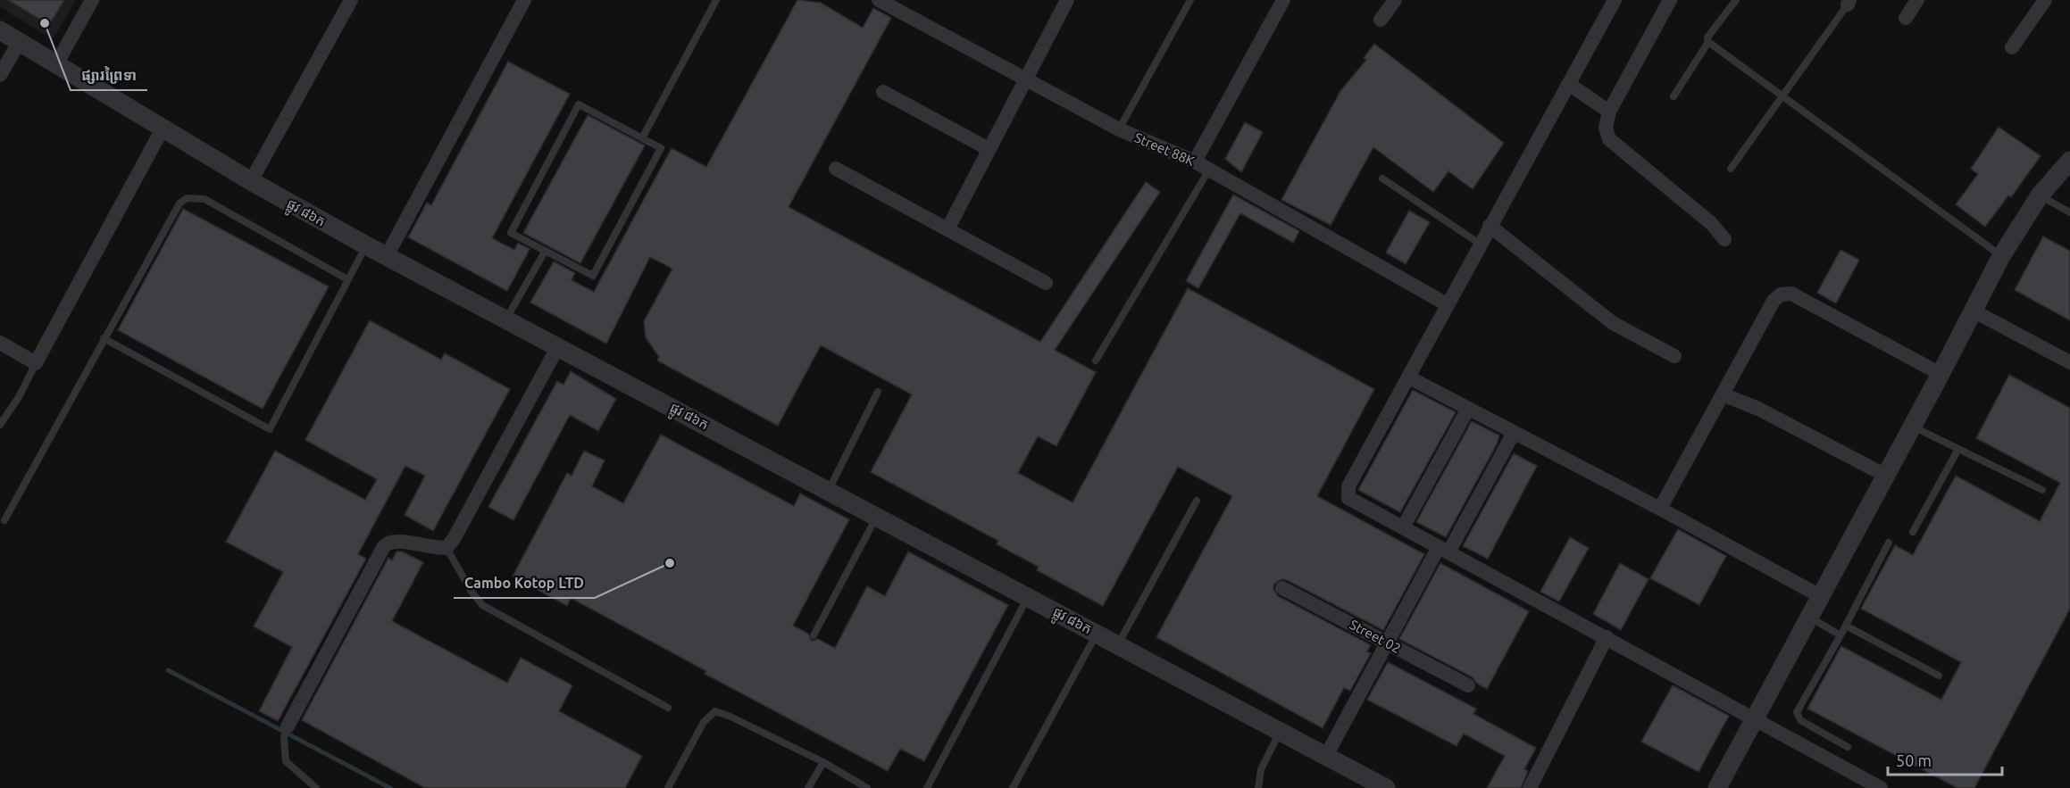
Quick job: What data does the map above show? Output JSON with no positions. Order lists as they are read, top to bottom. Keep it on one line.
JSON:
{"streets":{"street":["Street 88K","ផ្លូវ ៨៦ក","Street 02"]},"places":["ផ្សារព្រៃទា","Cambo Kotop LTD"],"scale_bar":"50 m"}
